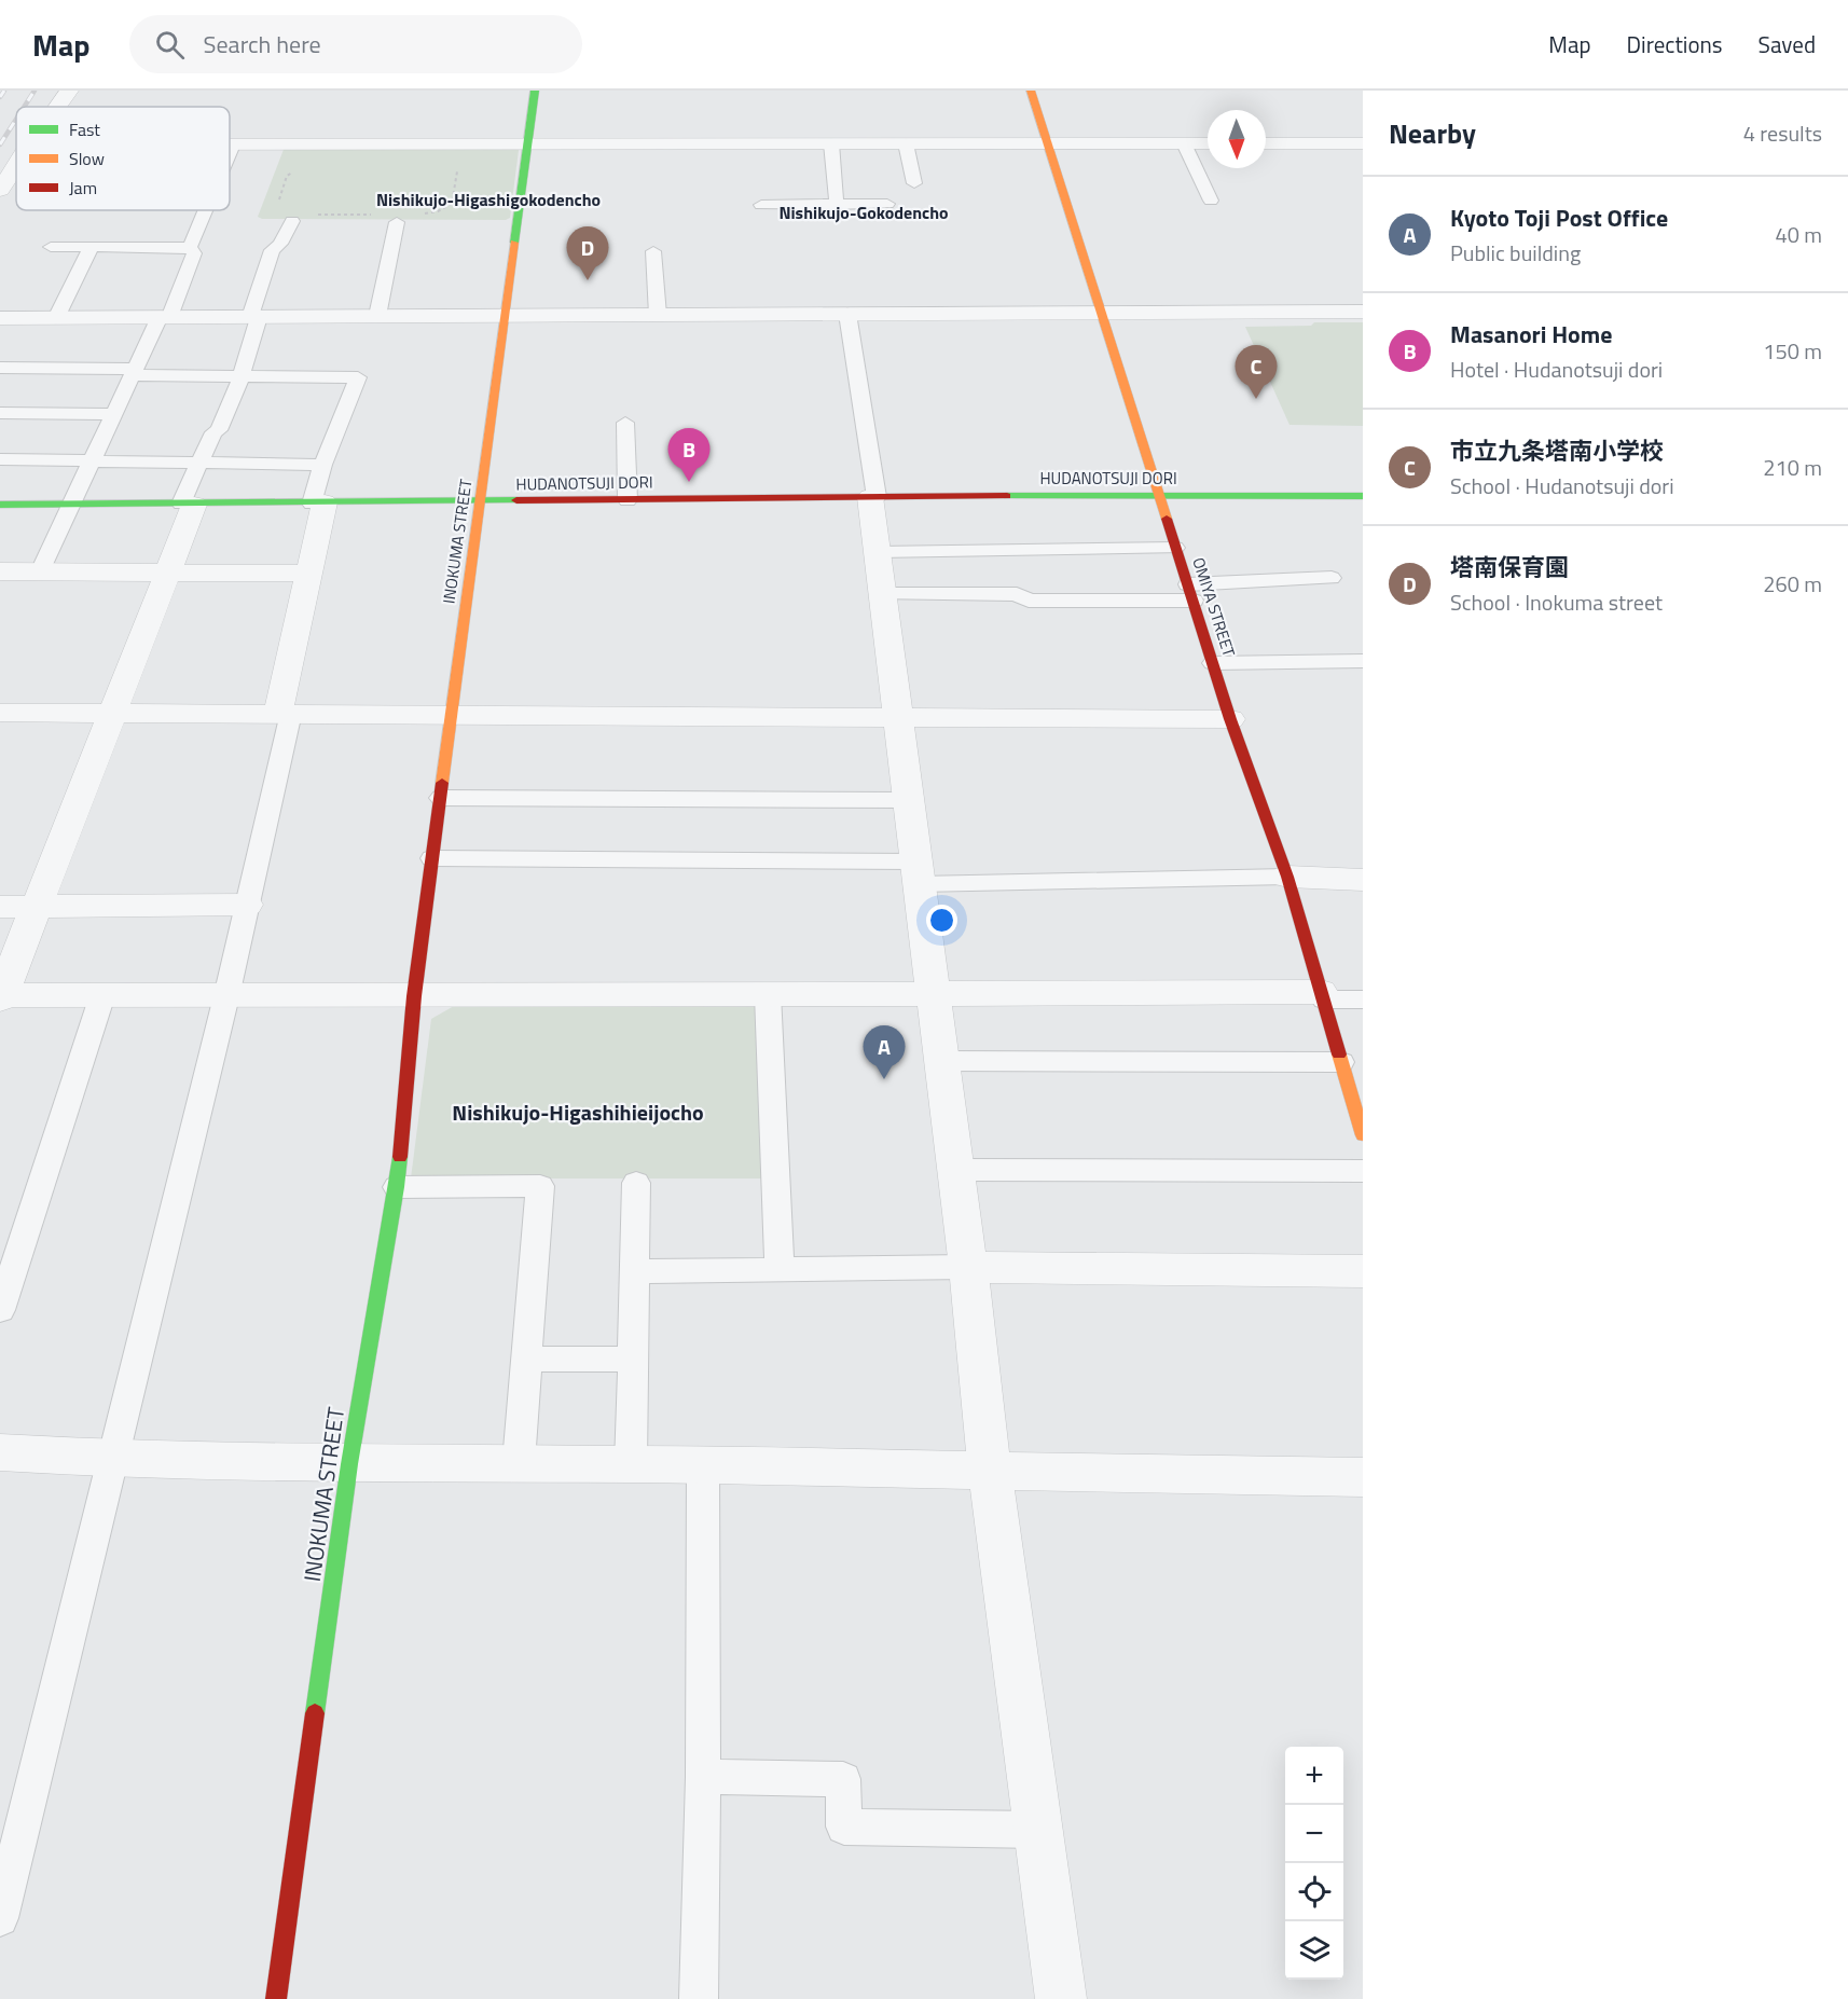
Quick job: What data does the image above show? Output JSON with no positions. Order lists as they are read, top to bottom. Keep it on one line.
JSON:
{"streets":{"street":["HUDANOTSUJI DORI","INOKUMA STREET","OMIYA STREET"]},"crossings":[["HUDANOTSUJI DORI","INOKUMA STREET"],["HUDANOTSUJI DORI","OMIYA STREET"]],"districts":["Nishikujo-Higashigokodencho","Nishikujo-Gokodencho","Nishikujo-Higashihieijocho"],"legend":["Fast","Slow","Jam"],"north":"bottom","page":{"header":"Map","search":"Search here","nav":["Map","Directions","Saved"],"heading":["Nearby","4 results"],"list":[{"mark":"A","name":"Kyoto Toji Post Office","note":"Public building","value":"40 m"},{"mark":"B","name":"Masanori Home","note":"Hotel · Hudanotsuji dori","value":"150 m"},{"mark":"C","name":"市立九条塔南小学校","note":"School · Hudanotsuji dori","value":"210 m"},{"mark":"D","name":"塔南保育園","note":"School · Inokuma street","value":"260 m"}],"pins":["D","C","B","A"],"map_buttons":["+","−"]}}
